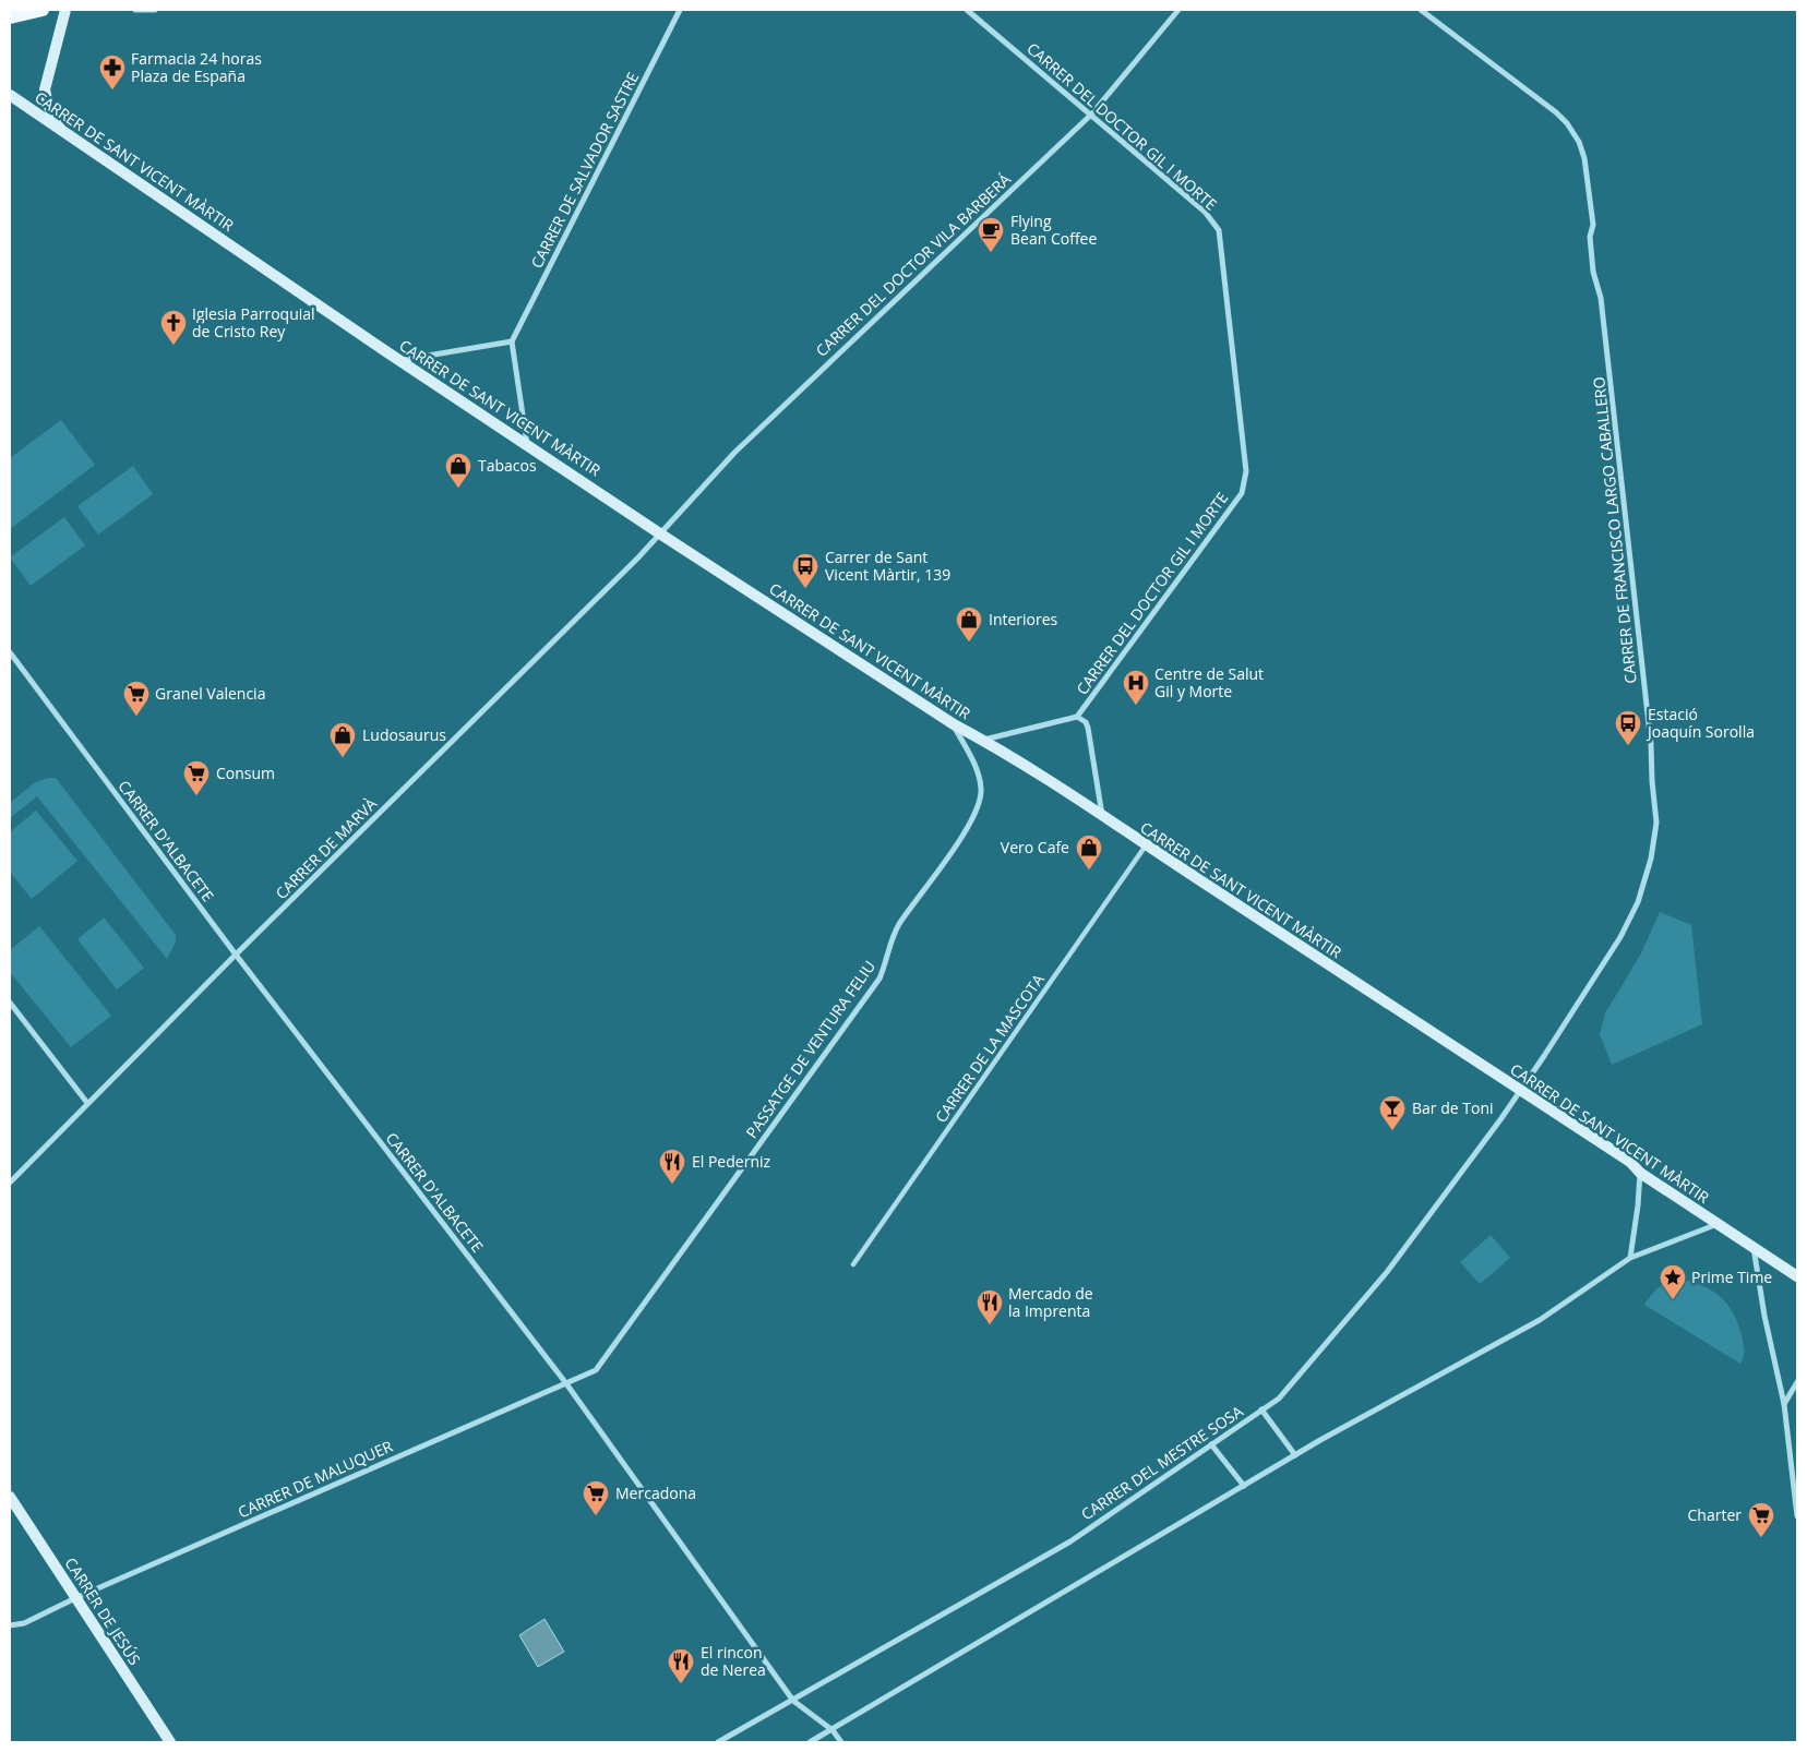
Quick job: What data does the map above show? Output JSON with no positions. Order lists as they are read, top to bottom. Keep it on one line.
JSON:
{"streets":{"main road":["CARRER DE SANT VICENT MÀRTIR","CARRER DE JESÚS"],"street":["CARRER DEL DOCTOR GIL I MORTE","CARRER DE SALVADOR SASTRE","CARRER DEL DOCTOR VILA BARBERÁ","CARRER DE FRANCISCO LARGO CABALLERO","CARRER D'ALBACETE","CARRER DE MARVÀ","CARRER DE LA MASCOTA","PASSATGE DE VENTURA FELIU","CARRER DEL MESTRE SOSA","CARRER DE MALUQUER"]},"crossings":[["CARRER DEL DOCTOR GIL I MORTE","CARRER DE SANT VICENT MÀRTIR"],["CARRER DEL DOCTOR GIL I MORTE","CARRER DEL DOCTOR VILA BARBERÁ"],["CARRER DE SANT VICENT MÀRTIR","CARRER DEL DOCTOR VILA BARBERÁ"],["CARRER DE SANT VICENT MÀRTIR","CARRER DE FRANCISCO LARGO CABALLERO"],["CARRER DE SANT VICENT MÀRTIR","CARRER DE MARVÀ"],["CARRER DE SANT VICENT MÀRTIR","CARRER DE LA MASCOTA"],["CARRER DE SANT VICENT MÀRTIR","PASSATGE DE VENTURA FELIU"],["CARRER DE SANT VICENT MÀRTIR","CARRER DEL MESTRE SOSA"],["CARRER DEL DOCTOR VILA BARBERÁ","CARRER DE MARVÀ"],["CARRER DE FRANCISCO LARGO CABALLERO","CARRER DEL MESTRE SOSA"],["CARRER D'ALBACETE","CARRER DE MARVÀ"],["CARRER D'ALBACETE","PASSATGE DE VENTURA FELIU"],["CARRER D'ALBACETE","CARRER DEL MESTRE SOSA"],["CARRER D'ALBACETE","CARRER DE MALUQUER"],["PASSATGE DE VENTURA FELIU","CARRER DE MALUQUER"],["CARRER DE MALUQUER","CARRER DE JESÚS"]],"places":{"pharmacy":["Farmacia 24 horas Plaza de España"],"cafe":["Flying Bean Coffee"],"church":["Iglesia Parroquial de Cristo Rey"],"shop":["Tabacos","Interiores","Ludosaurus","Vero Cafe"],"bus stop":["Carrer de Sant Vicent Màrtir, 139","Estació Joaquín Sorolla"],"hospital":["Centre de Salut Gil y Morte"],"supermarket":["Granel Valencia","Consum","Mercadona","Charter"],"bar":["Bar de Toni"],"restaurant":["El Pederniz","Mercado de la Imprenta","El rincon de Nerea"],"place":["Prime Time"]}}
